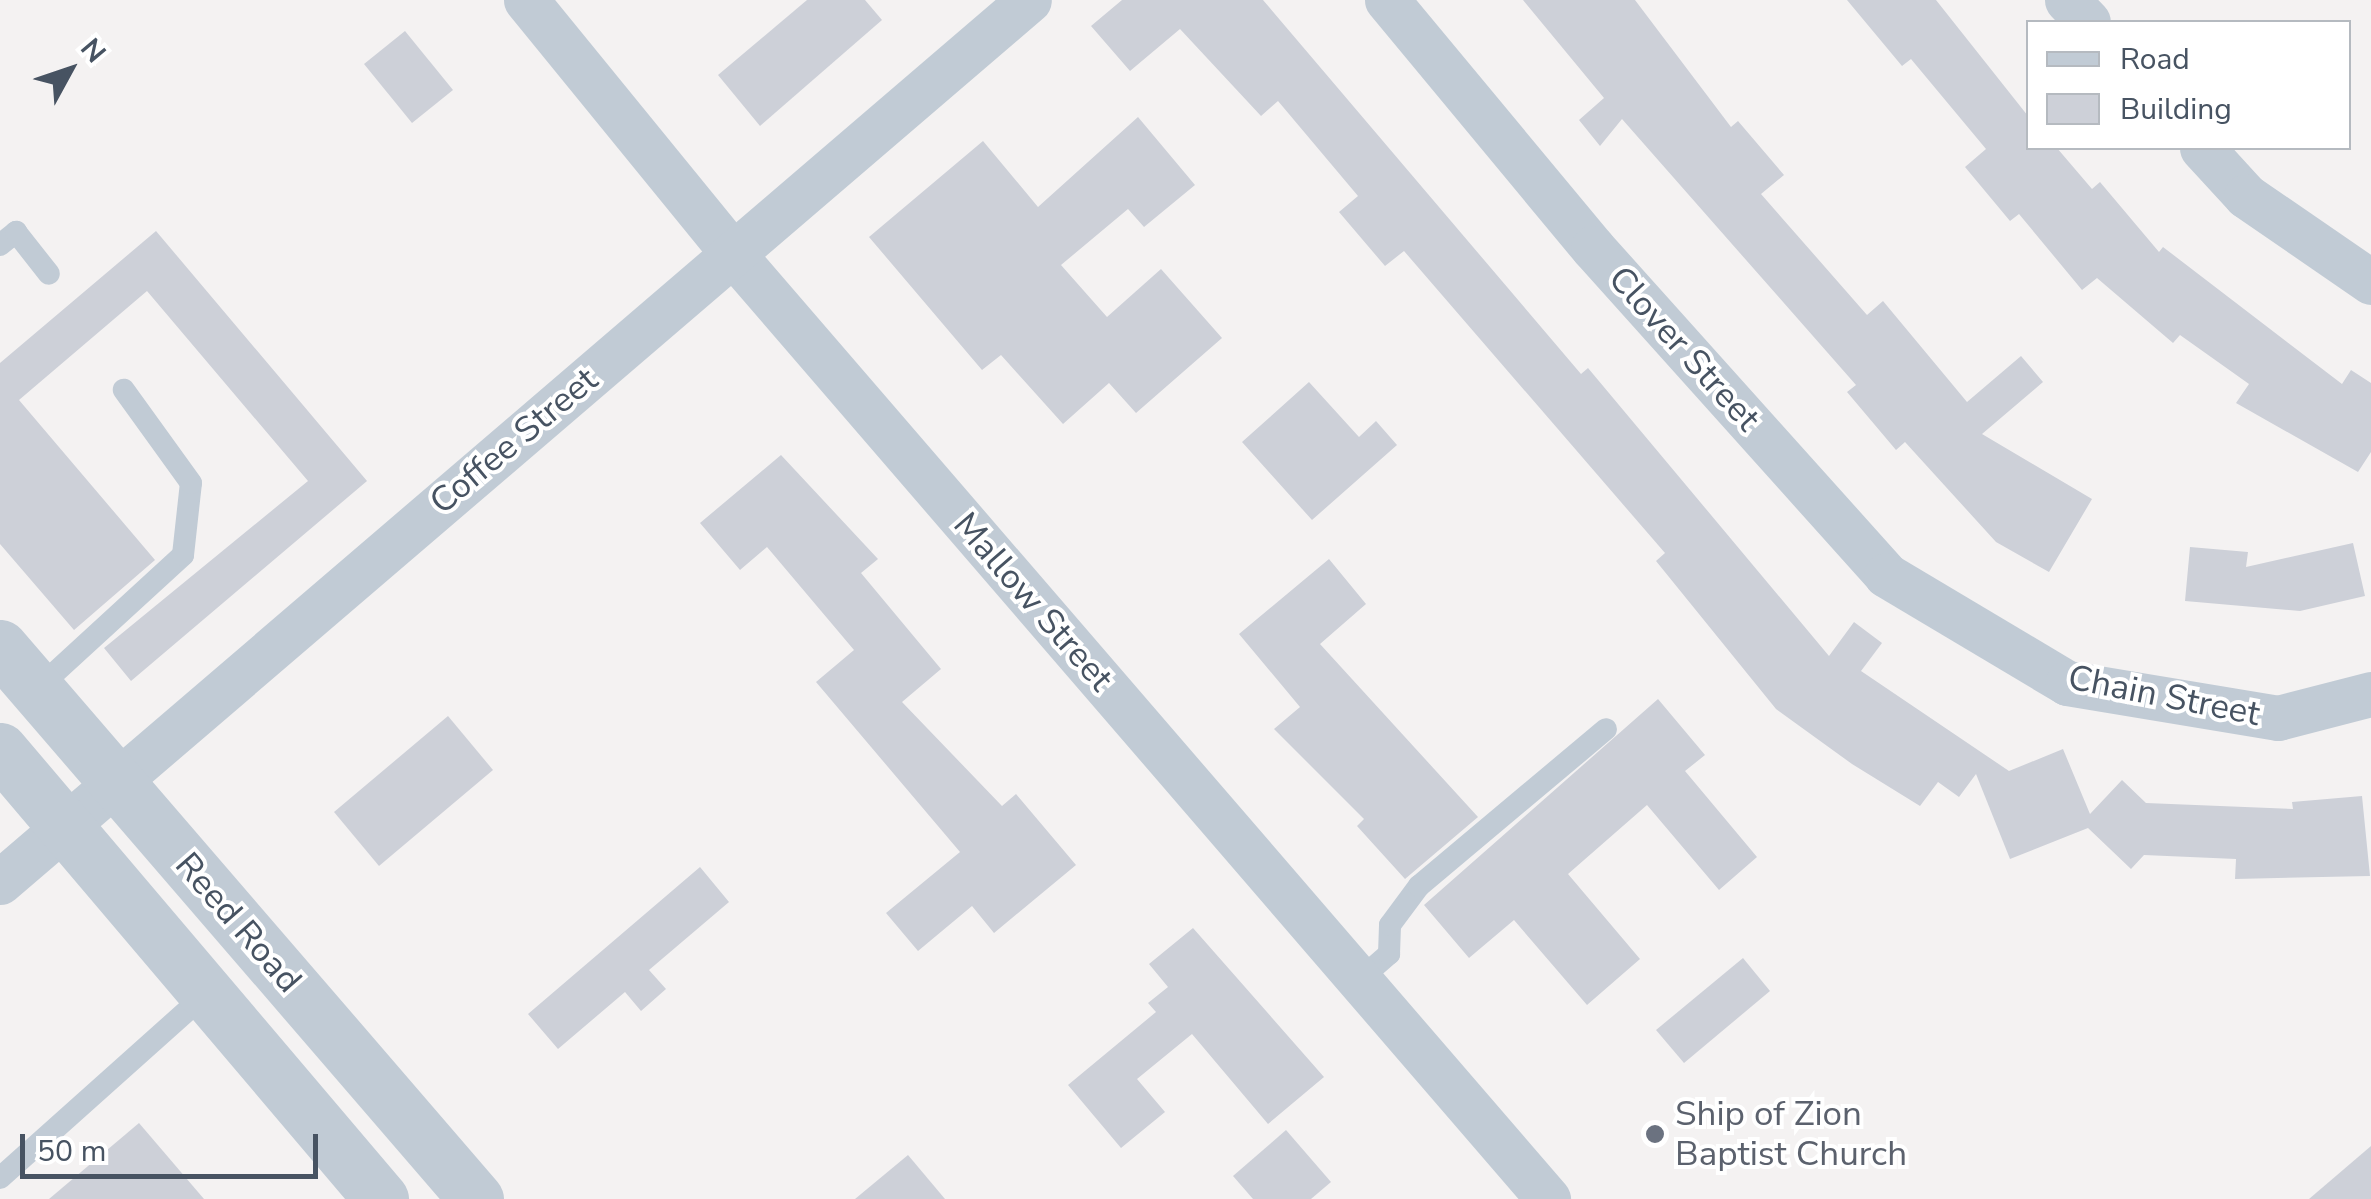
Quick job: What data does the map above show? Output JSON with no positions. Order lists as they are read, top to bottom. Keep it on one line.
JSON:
{"streets":{"street":["Clover Street","Coffee Street","Mallow Street","Chain Street","Reed Road"]},"crossings":[["Clover Street","Chain Street"],["Coffee Street","Mallow Street"],["Coffee Street","Reed Road"]],"places":["Ship of Zion Baptist Church"],"legend":["Road","Building"],"scale_bar":"50 m","north":"top right"}
